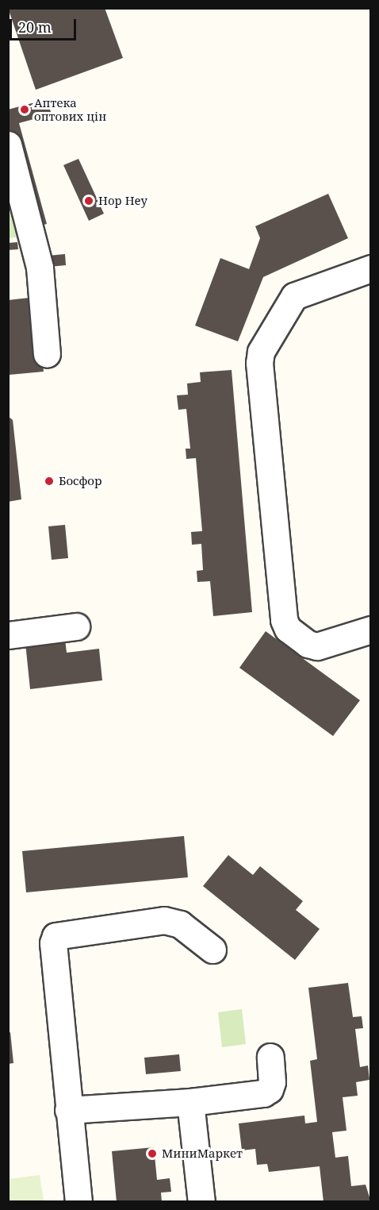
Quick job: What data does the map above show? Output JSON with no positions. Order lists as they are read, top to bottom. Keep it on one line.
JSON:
{"places":["Аптека оптових цін","Hop Hey","Босфор","МиниМаркет"],"scale_bar":"20 m"}
